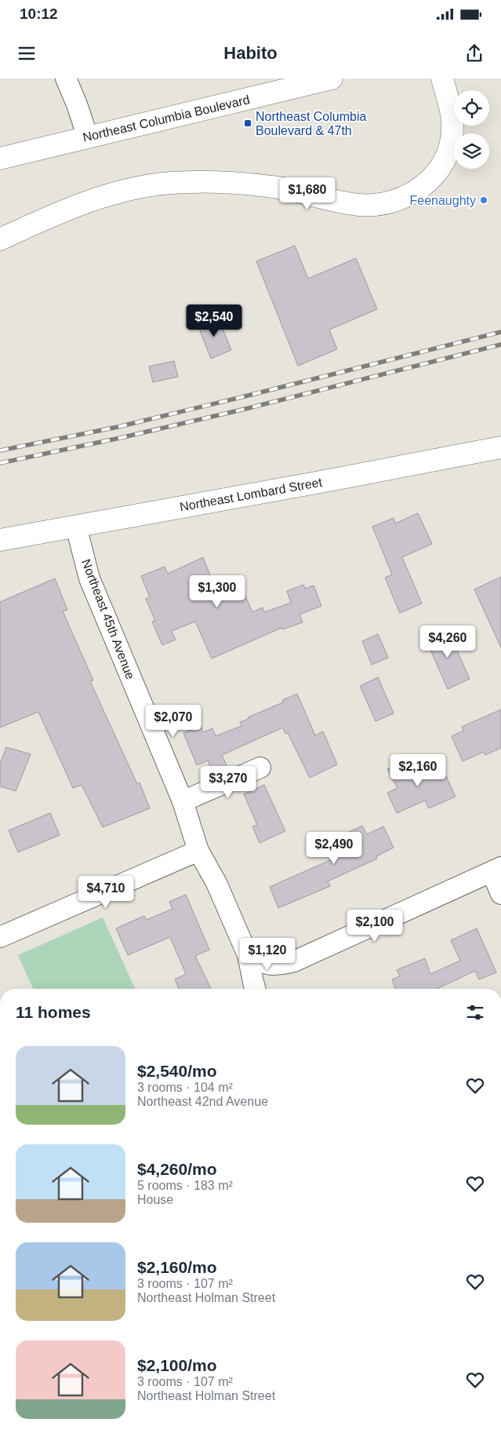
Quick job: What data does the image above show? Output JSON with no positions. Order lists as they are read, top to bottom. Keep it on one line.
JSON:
{"streets":{"main road":["Northeast Columbia Boulevard","Northeast Lombard Street"],"street":["Northeast 45th Avenue"]},"crossings":[["Northeast Lombard Street","Northeast 45th Avenue"]],"places":{"transit":["Northeast Columbia Boulevard & 47th"],"other":["Feenaughty"]},"page":{"status":"10:12","header":"Habito","price":["$1,680","$2,540","$1,300","$4,260","$2,070","$2,160","$3,270","$2,490","$4,710","$2,100","$1,120"],"heading":"11 homes","list":[{"name":"$2,540/mo","note":"3 rooms · 104 m² · Northeast 42nd Avenue"},{"name":"$4,260/mo","note":"5 rooms · 183 m² · House"},{"name":"$2,160/mo","note":"3 rooms · 107 m² · Northeast Holman Street"},{"name":"$2,100/mo","note":"3 rooms · 107 m² · Northeast Holman Street"}]}}
